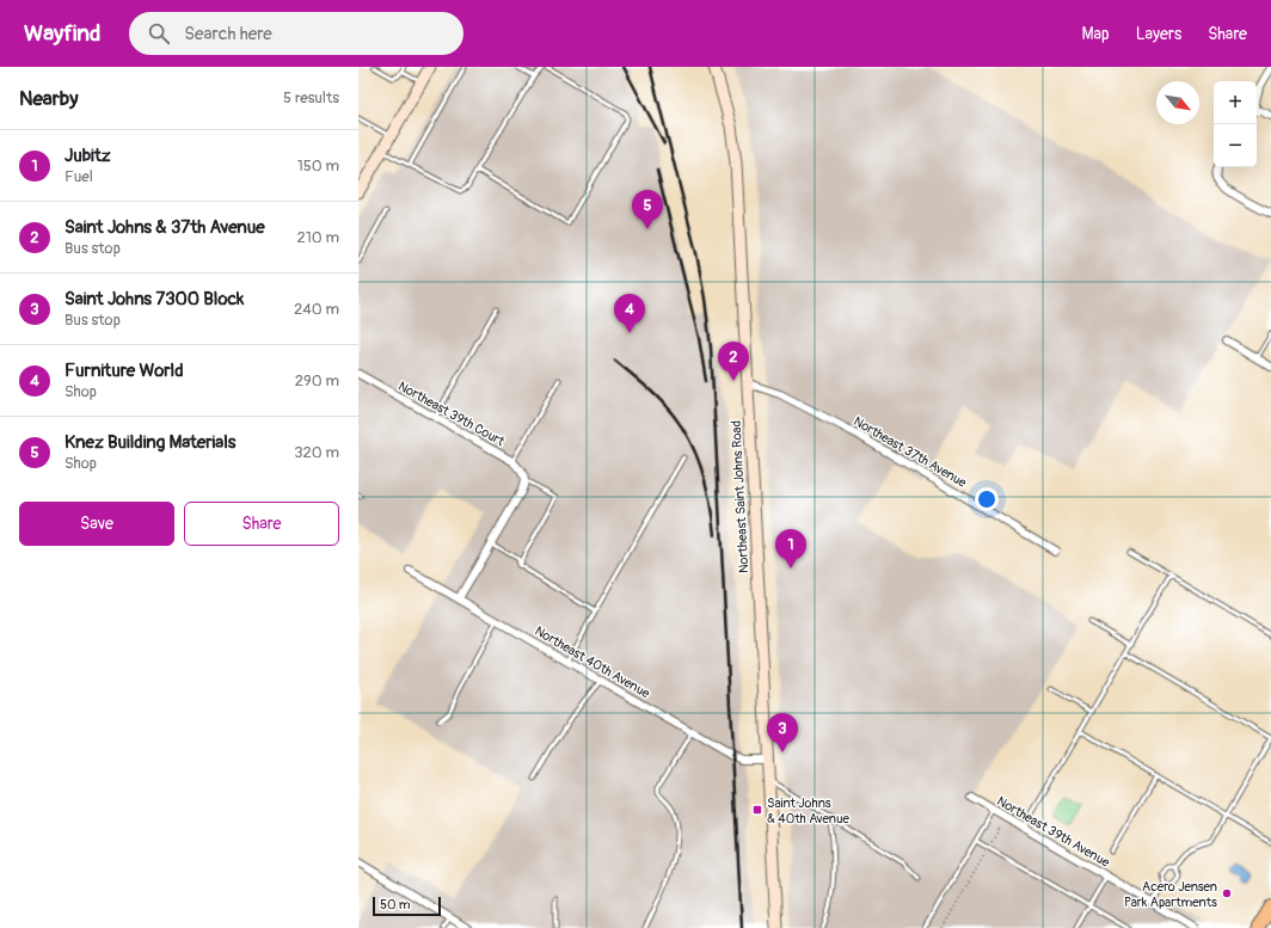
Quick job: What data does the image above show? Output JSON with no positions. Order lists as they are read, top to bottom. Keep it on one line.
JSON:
{"streets":{"main road":["Northeast Saint Johns Road"],"street":["Northeast 39th Court","Northeast 37th Avenue","Northeast 40th Avenue","Northeast 39th Avenue"]},"crossings":[["Northeast 37th Avenue","Northeast Saint Johns Road"],["Northeast Saint Johns Road","Northeast 40th Avenue"]],"places":{"transit":["Saint Johns & 40th Avenue"],"other":["Acero Jensen Park Apartments"]},"scale_bar":"50 m","north":"bottom right","page":{"header":"Wayfind","search":"Search here","nav":["Map","Layers","Share"],"heading":["Nearby","5 results"],"map_buttons":["+","−"],"list":[{"mark":"1","name":"Jubitz","note":"Fuel","value":"150 m"},{"mark":"2","name":"Saint Johns & 37th Avenue","note":"Bus stop","value":"210 m"},{"mark":"3","name":"Saint Johns 7300 Block","note":"Bus stop","value":"240 m"},{"mark":"4","name":"Furniture World","note":"Shop","value":"290 m"},{"mark":"5","name":"Knez Building Materials","note":"Shop","value":"320 m"}],"pins":["5","4","2","1","3"],"buttons":["Save","Share"],"scale":"50 m"}}
